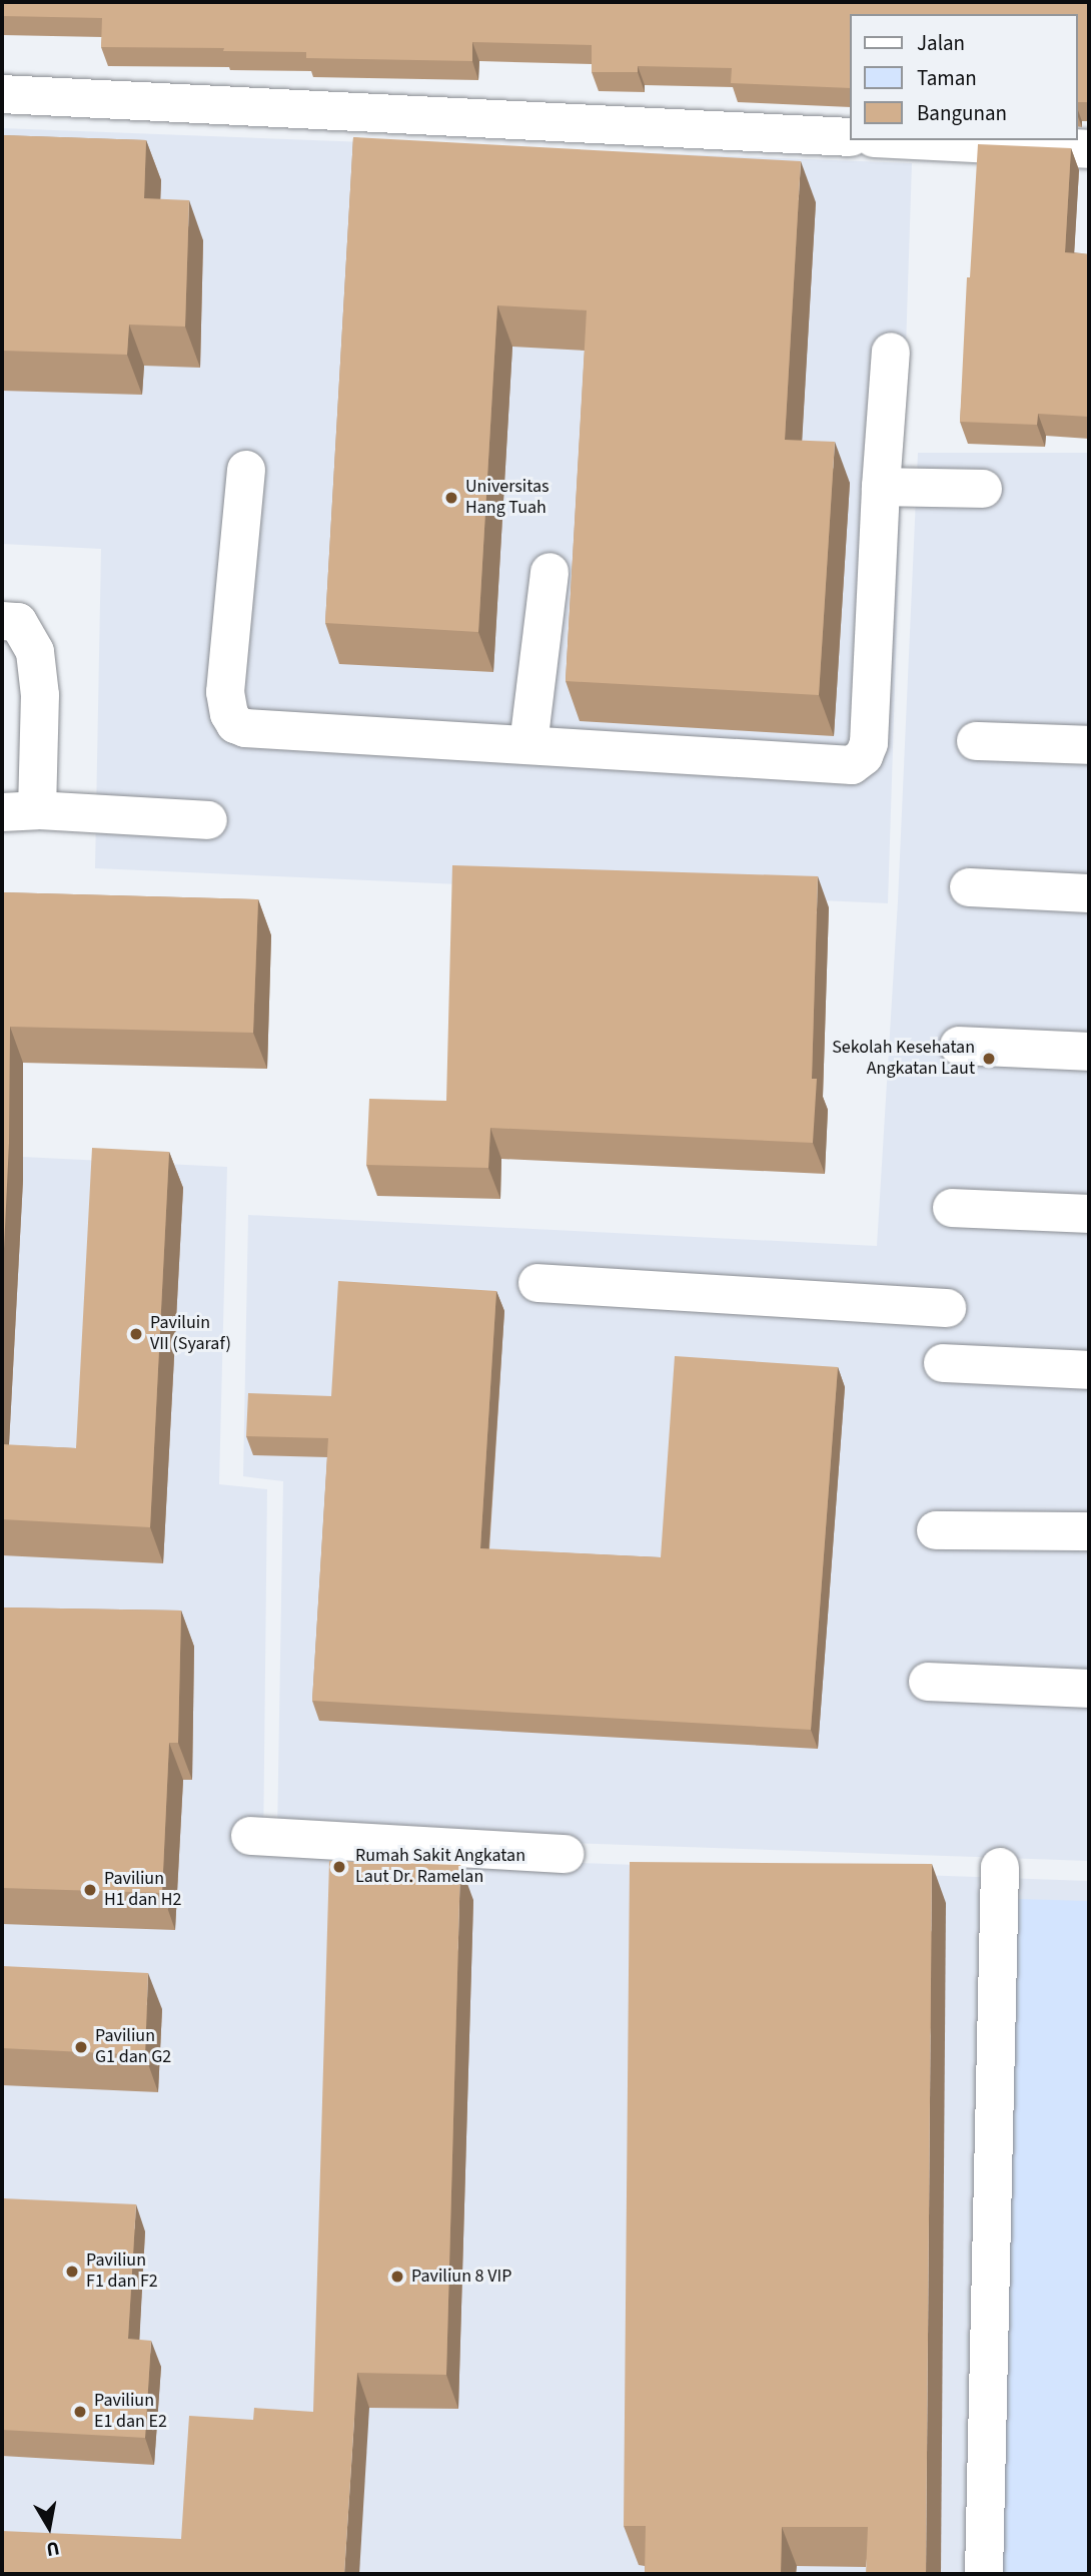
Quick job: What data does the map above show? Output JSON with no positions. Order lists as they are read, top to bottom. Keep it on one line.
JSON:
{"places":["Universitas Hang Tuah","Sekolah Kesehatan Angkatan Laut","Paviluin VII (Syaraf)","Rumah Sakit Angkatan Laut Dr. Ramelan","Paviliun H1 dan H2","Paviliun G1 dan G2","Paviliun F1 dan F2","Paviliun 8 VIP","Paviliun E1 dan E2"],"legend":["Jalan","Taman","Bangunan"],"north":"bottom"}
